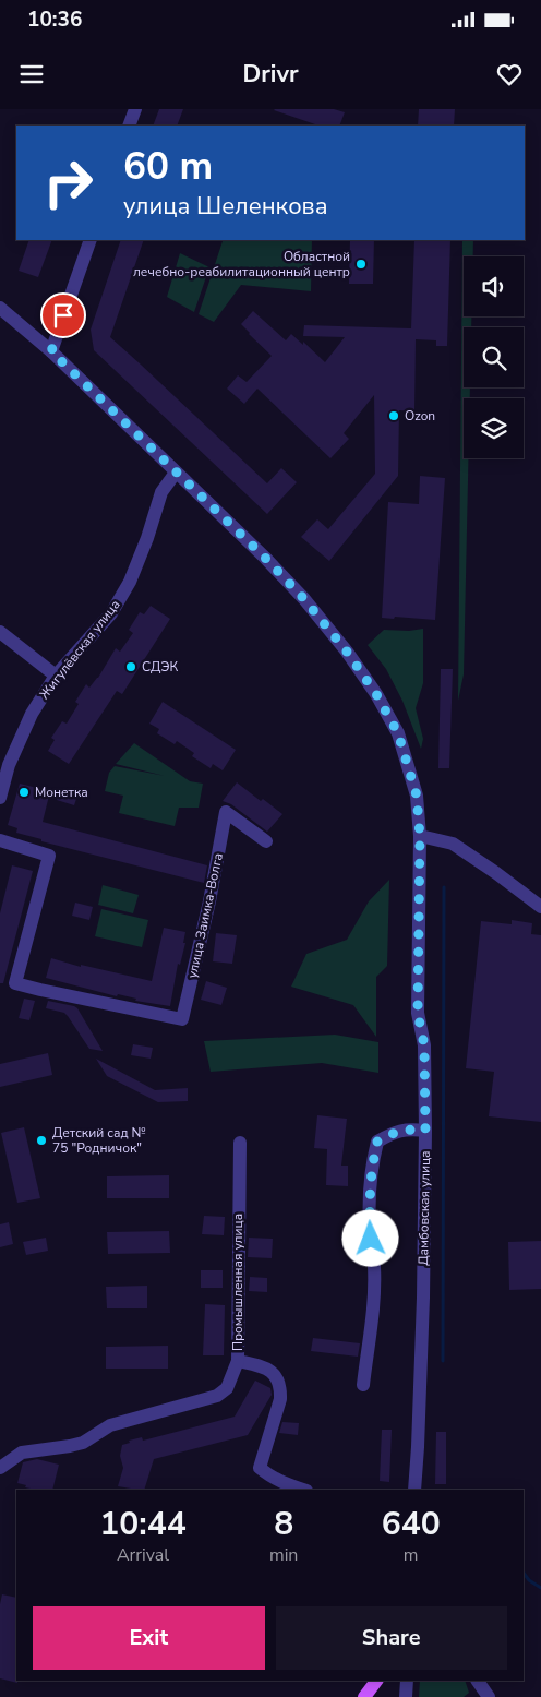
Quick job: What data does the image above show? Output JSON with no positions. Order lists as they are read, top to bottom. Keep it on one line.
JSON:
{"streets":{"street":["Жигулёвская улица","улица Заимка-Волга","Дамбовская улица","Промышленная улица"]},"crossings":[["Жигулёвская улица","Дамбовская улица"]],"places":["Областной лечебно-реабилитационный центр","Ozon","СДЭК","Монетка","Детский сад № 75 \"Родничок\""],"page":{"status":"10:36","header":"Drivr","turn":["60 m","улица Шеленкова"],"eta":["10:44","Arrival","8","min","640","m"],"buttons":["Exit","Share"]}}
